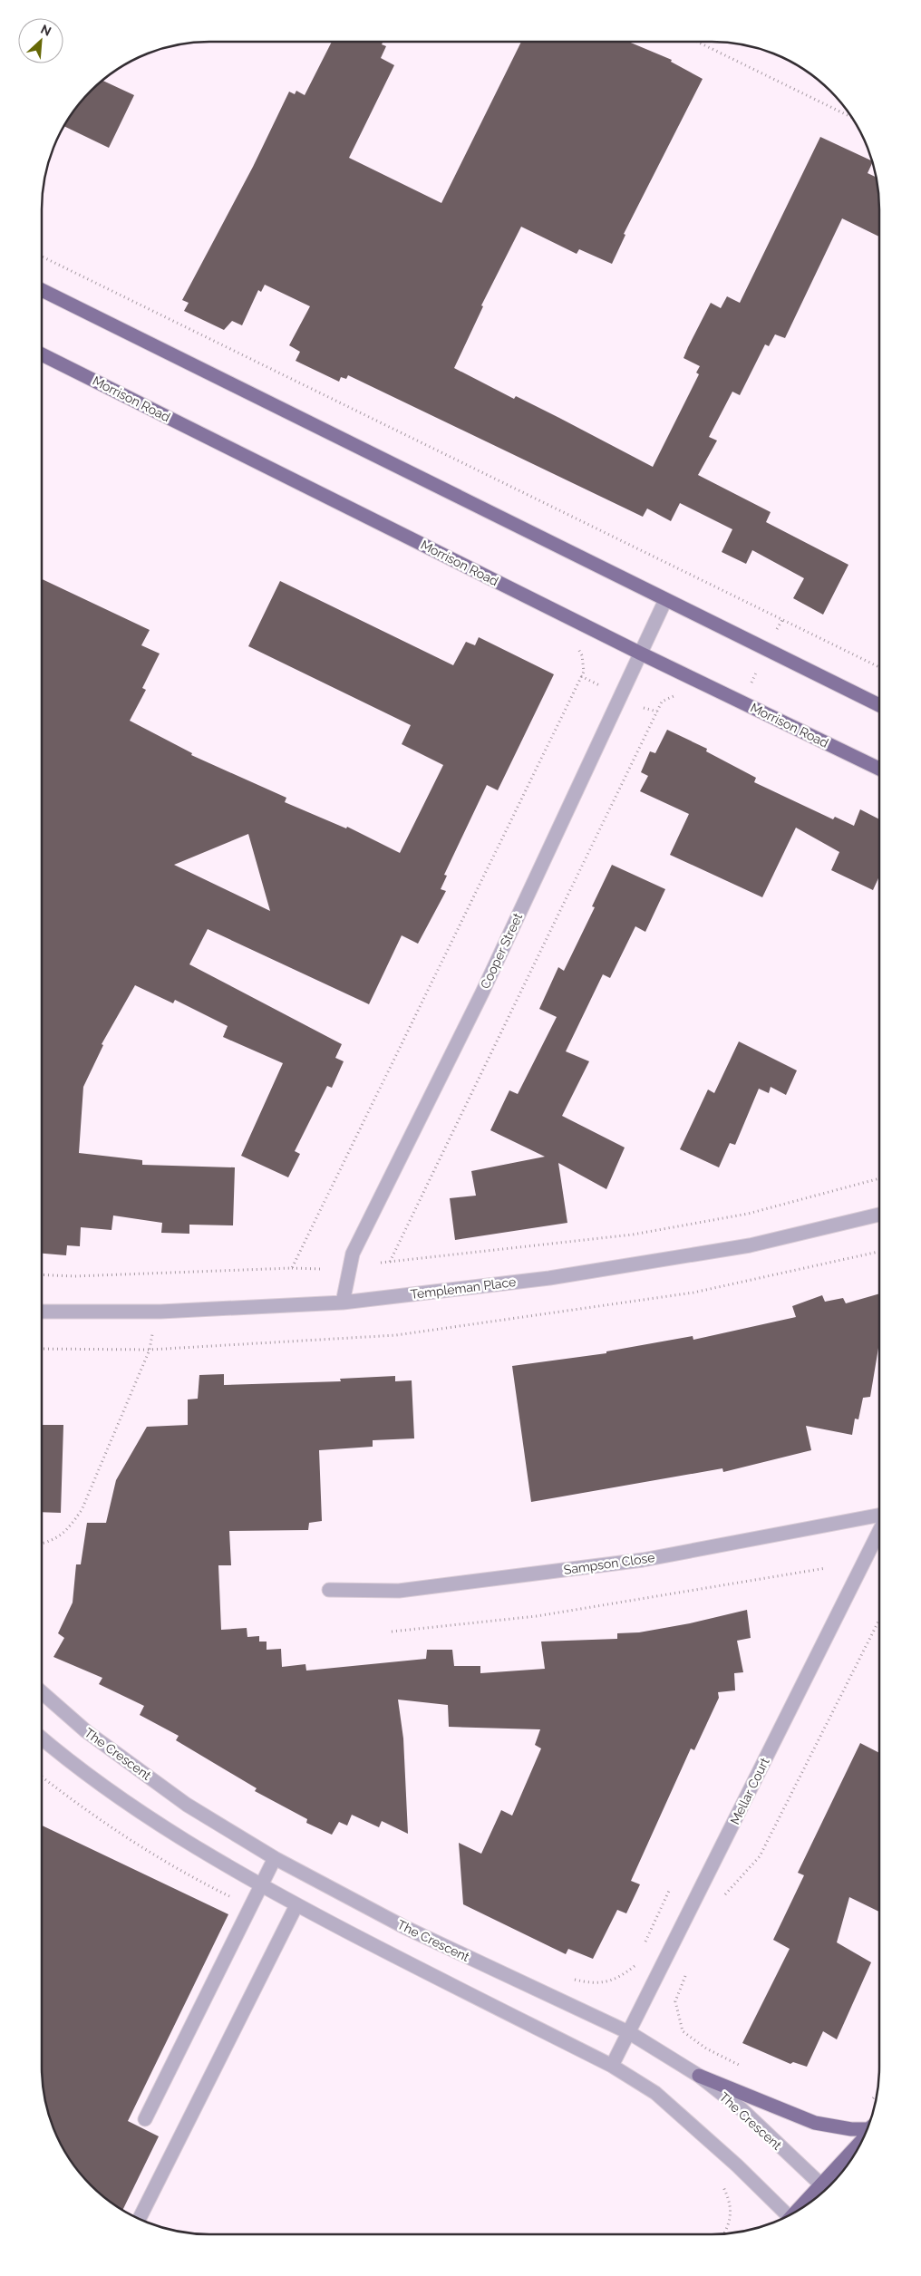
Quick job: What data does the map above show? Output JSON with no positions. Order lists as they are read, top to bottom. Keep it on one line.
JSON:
{"streets":{"main road":["Morrison Road"],"street":["Cooper Street","Templeman Place","Sampson Close","The Crescent","Mellar Court"]},"crossings":[["Morrison Road","Cooper Street"],["Cooper Street","Templeman Place"],["The Crescent","Mellar Court"]],"north":"top right"}
